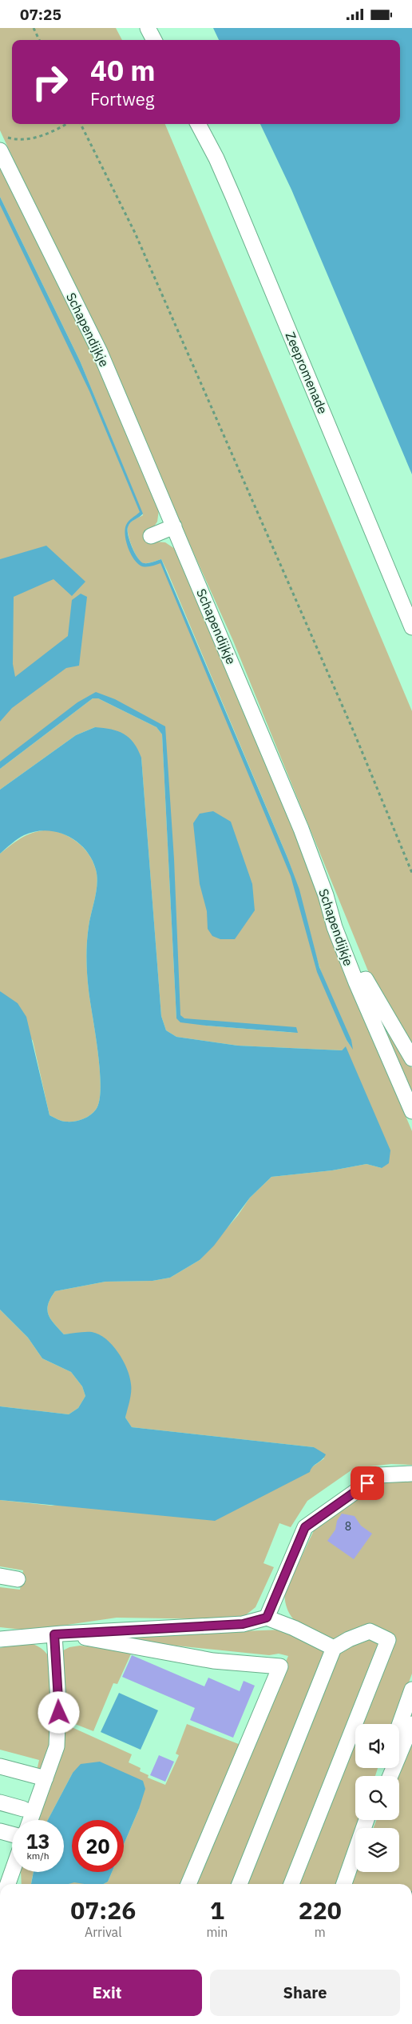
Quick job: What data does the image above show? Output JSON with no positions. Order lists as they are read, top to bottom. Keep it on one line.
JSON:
{"streets":{"street":["Schapendijkje","Zeepromenade"]},"house_numbers":["8"],"page":{"status":"07:25","turn":["40 m","Fortweg"],"speed":"13 km/h","limit":"20","eta":["07:26","Arrival","1","min","220","m"],"buttons":["Exit","Share"]}}
